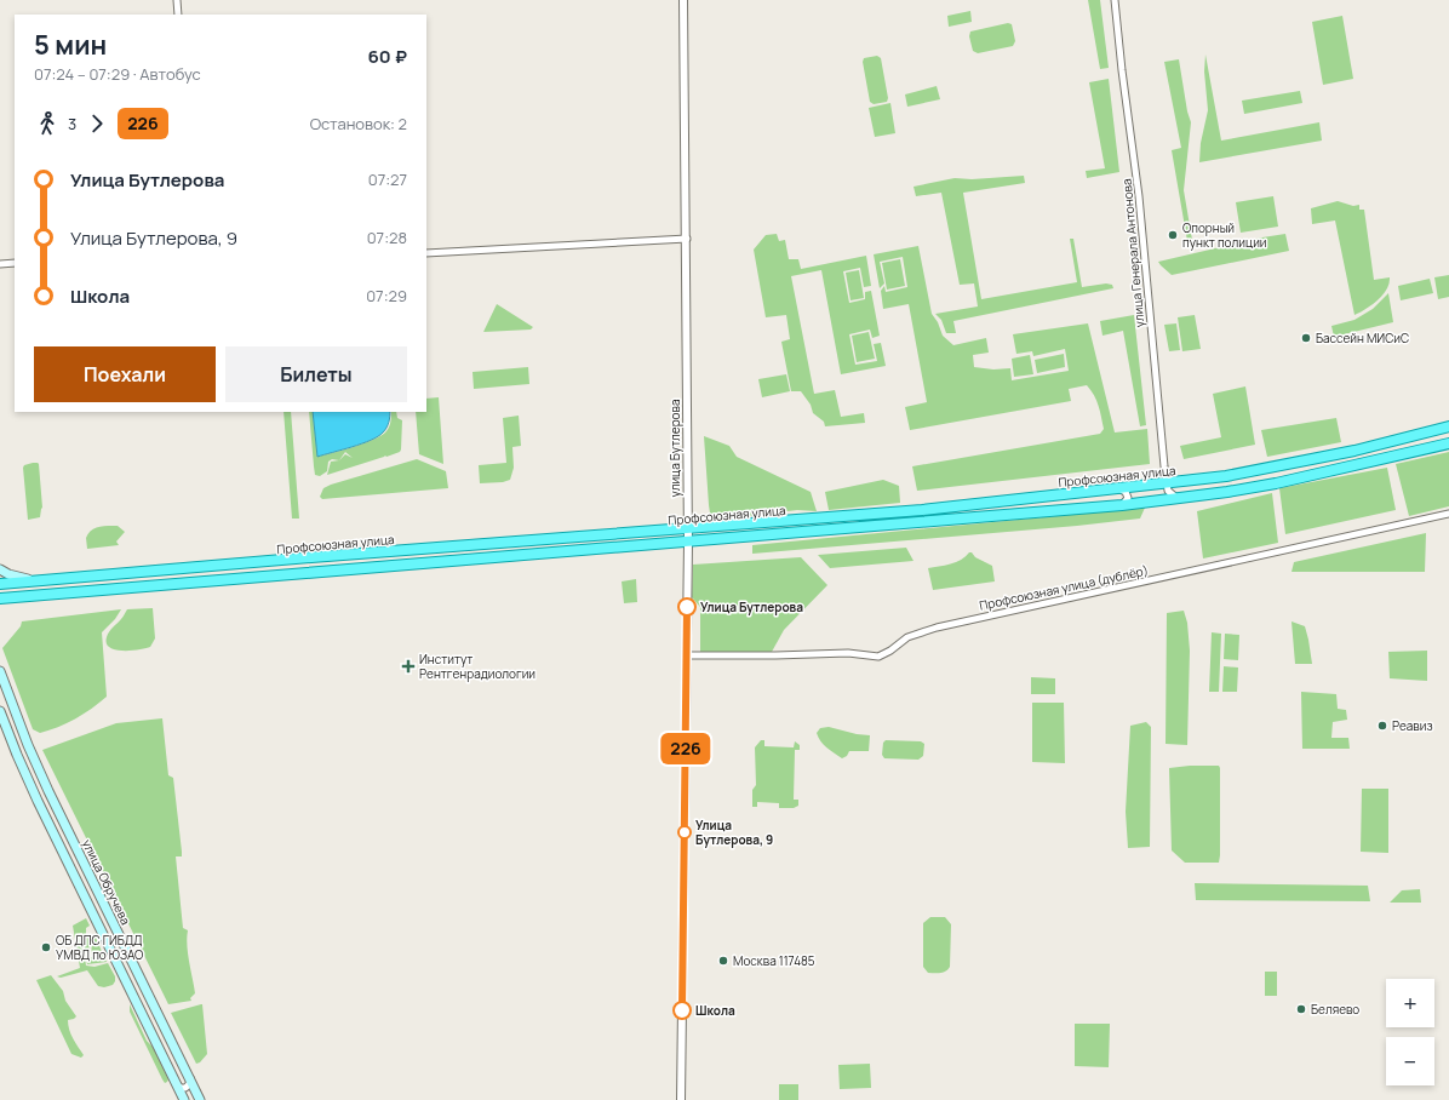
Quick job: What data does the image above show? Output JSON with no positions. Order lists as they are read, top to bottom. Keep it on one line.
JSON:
{"streets":{"main road":["Профсоюзная улица","улица Обручева"],"street":["улица Генерала Антонова","улица Бутлерова","Профсоюзная улица (дублёр)"]},"crossings":[["улица Генерала Антонова","Профсоюзная улица"],["улица Бутлерова","Профсоюзная улица"],["улица Бутлерова","Профсоюзная улица (дублёр)"]],"places":{"other":["Опорный пункт полиции","Бассейн МИСиС","Улица Бутлерова","Реавиз","Улица Бутлерова, 9","ОБ ДПС ГИБДД УМВД по ЮЗАО","Москва 117485","Беляево","Школа"],"health":["Институт Рентгенрадиологии"]},"lines":["bus line 226"],"page":{"on_map":"226","heading":["5 мин","07:24 – 07:29 · Автобус","60 ₽"],"legs":["3","226","Остановок: 2"],"list":[{"name":"Улица Бутлерова","value":"07:27"},{"name":"Улица Бутлерова, 9","value":"07:28"},{"name":"Школа","value":"07:29"}],"buttons":["Поехали","Билеты"],"map_buttons":["+","−"]}}
